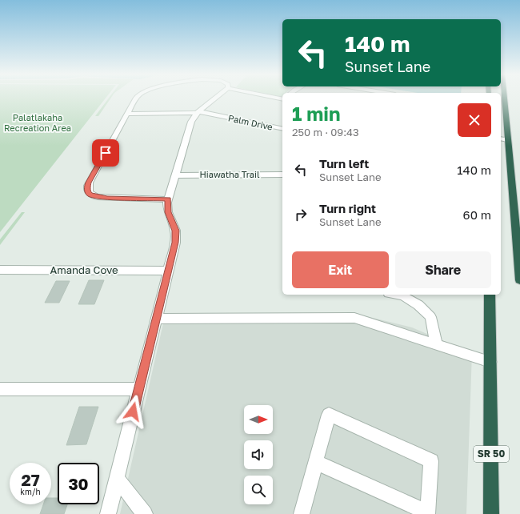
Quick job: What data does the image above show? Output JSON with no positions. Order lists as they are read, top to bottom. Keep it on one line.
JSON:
{"streets":{"highway":["SR 50"],"street":["Palm Drive","Hiawatha Trail","Amanda Cove"]},"parks":["Palatlakaha Recreation Area"],"north":"right","page":{"turn":["140 m","Sunset Lane"],"heading":["1 min","250 m · 09:43"],"list":[{"name":"Turn left","note":"Sunset Lane","value":"140 m"},{"name":"Turn right","note":"Sunset Lane","value":"60 m"}],"buttons":["Exit","Share"],"speed":"27 km/h","limit":"30"}}
